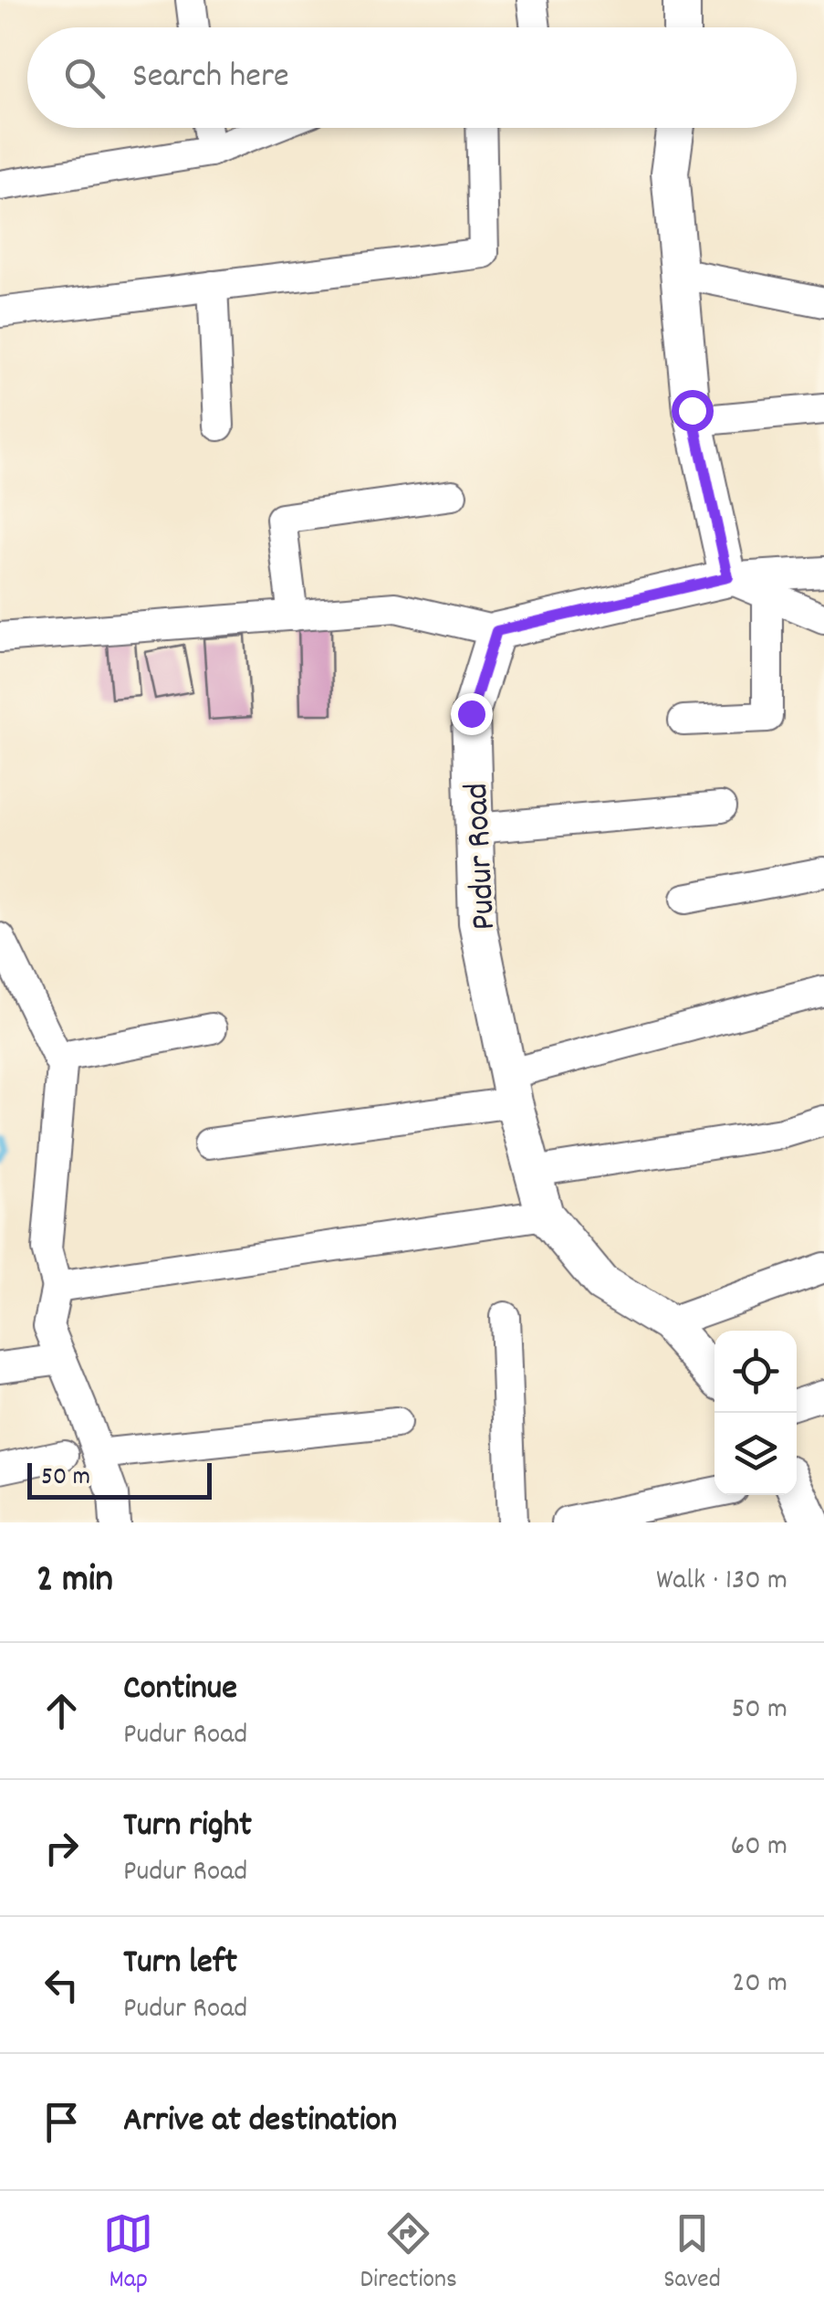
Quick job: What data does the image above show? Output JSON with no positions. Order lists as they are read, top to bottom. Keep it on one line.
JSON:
{"streets":{"street":["Pudur Road"]},"scale_bar":"50 m","page":{"search":"Search here","scale":"50 m","heading":["2 min","Walk · 130 m"],"list":[["Continue","Pudur Road","50 m"],["Turn right","Pudur Road","60 m"],["Turn left","Pudur Road","20 m"],"Arrive at destination"],"nav":["Map","Directions","Saved"]}}
